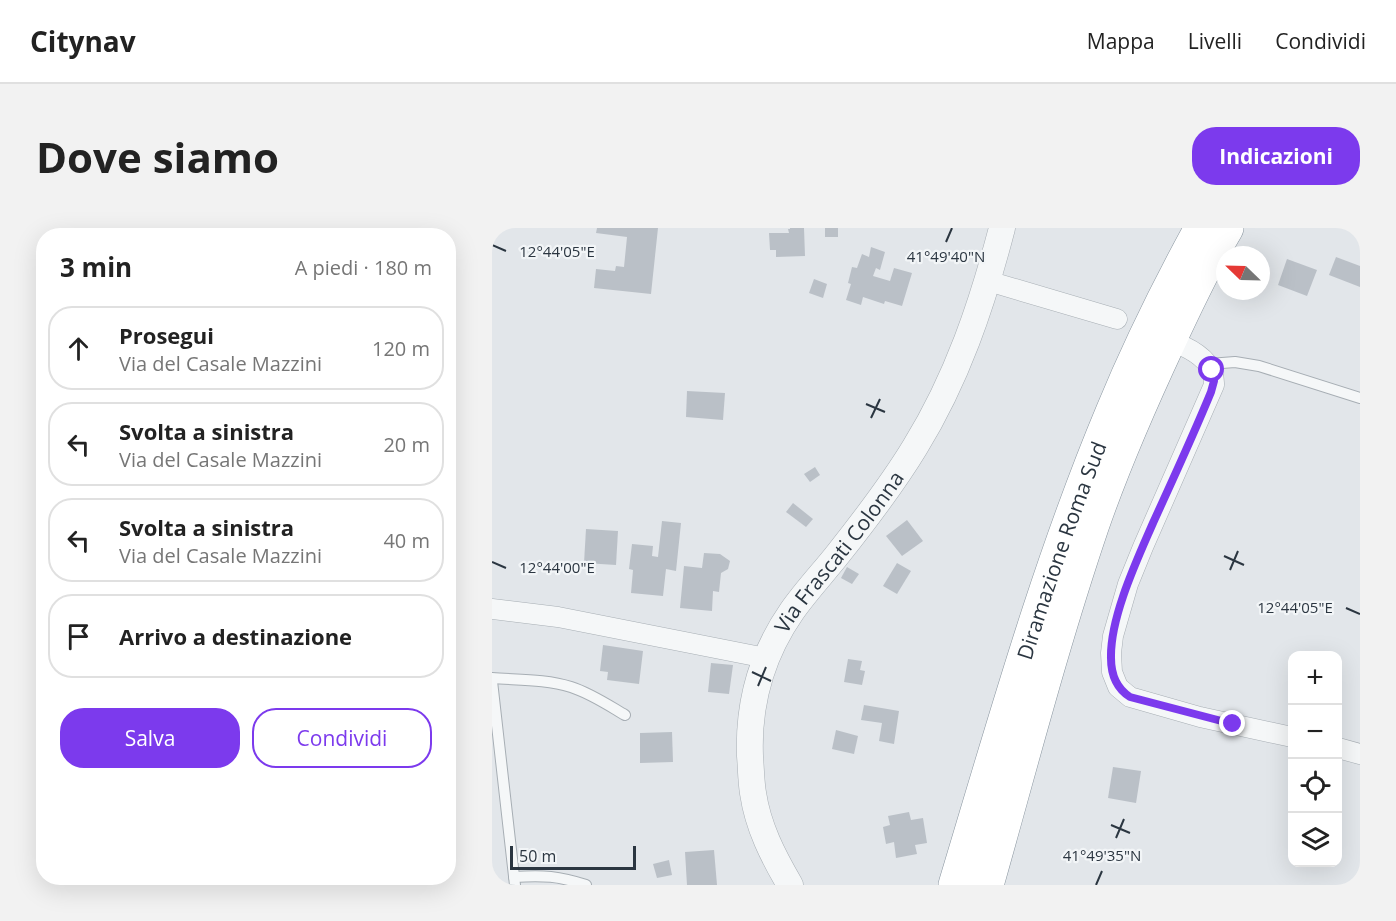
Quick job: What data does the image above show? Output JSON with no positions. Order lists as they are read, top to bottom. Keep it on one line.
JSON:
{"streets":{"highway":["Diramazione Roma Sud"],"street":["Via Frascati Colonna"]},"scale_bar":"50 m","north":"top left","page":{"header":"Citynav","nav":["Mappa","Livelli","Condividi"],"buttons":["Indicazioni",["Salva","Condividi"]],"title":"Dove siamo","heading":["3 min","A piedi · 180 m"],"list":[["Prosegui","Via del Casale Mazzini","120 m"],["Svolta a sinistra","Via del Casale Mazzini","20 m"],["Svolta a sinistra","Via del Casale Mazzini","40 m"],"Arrivo a destinazione"],"map_buttons":["+","−"],"scale":"50 m"},"coordinates":["12°44'05\"E","41°49'40\"N","12°44'00\"E","41°49'35\"N"]}
